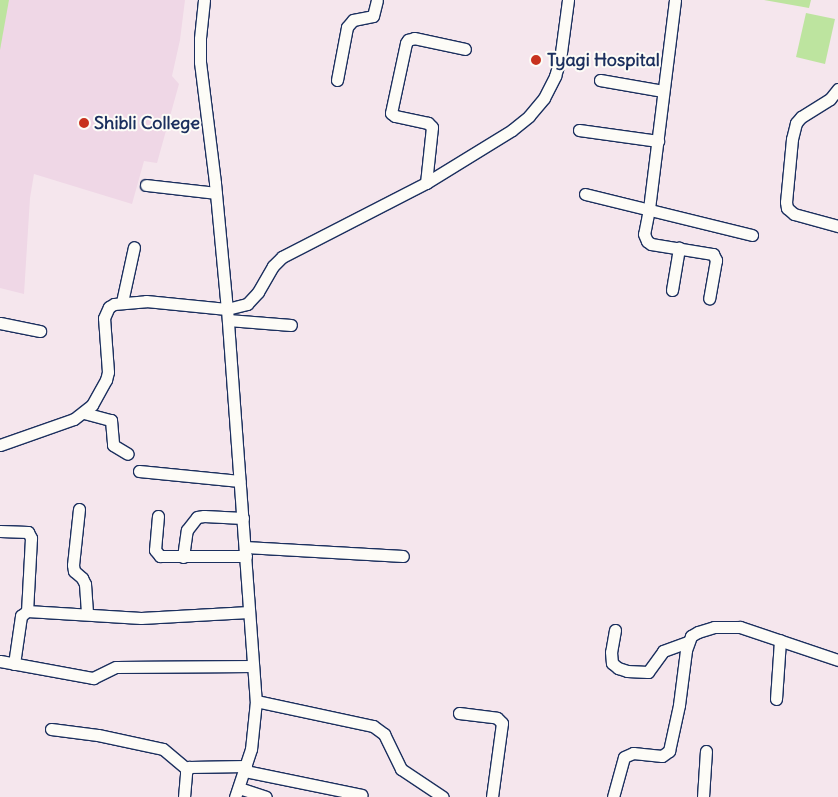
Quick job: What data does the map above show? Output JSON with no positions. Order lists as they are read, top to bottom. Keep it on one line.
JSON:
{"places":["Tyagi Hospital","Shibli College"]}
